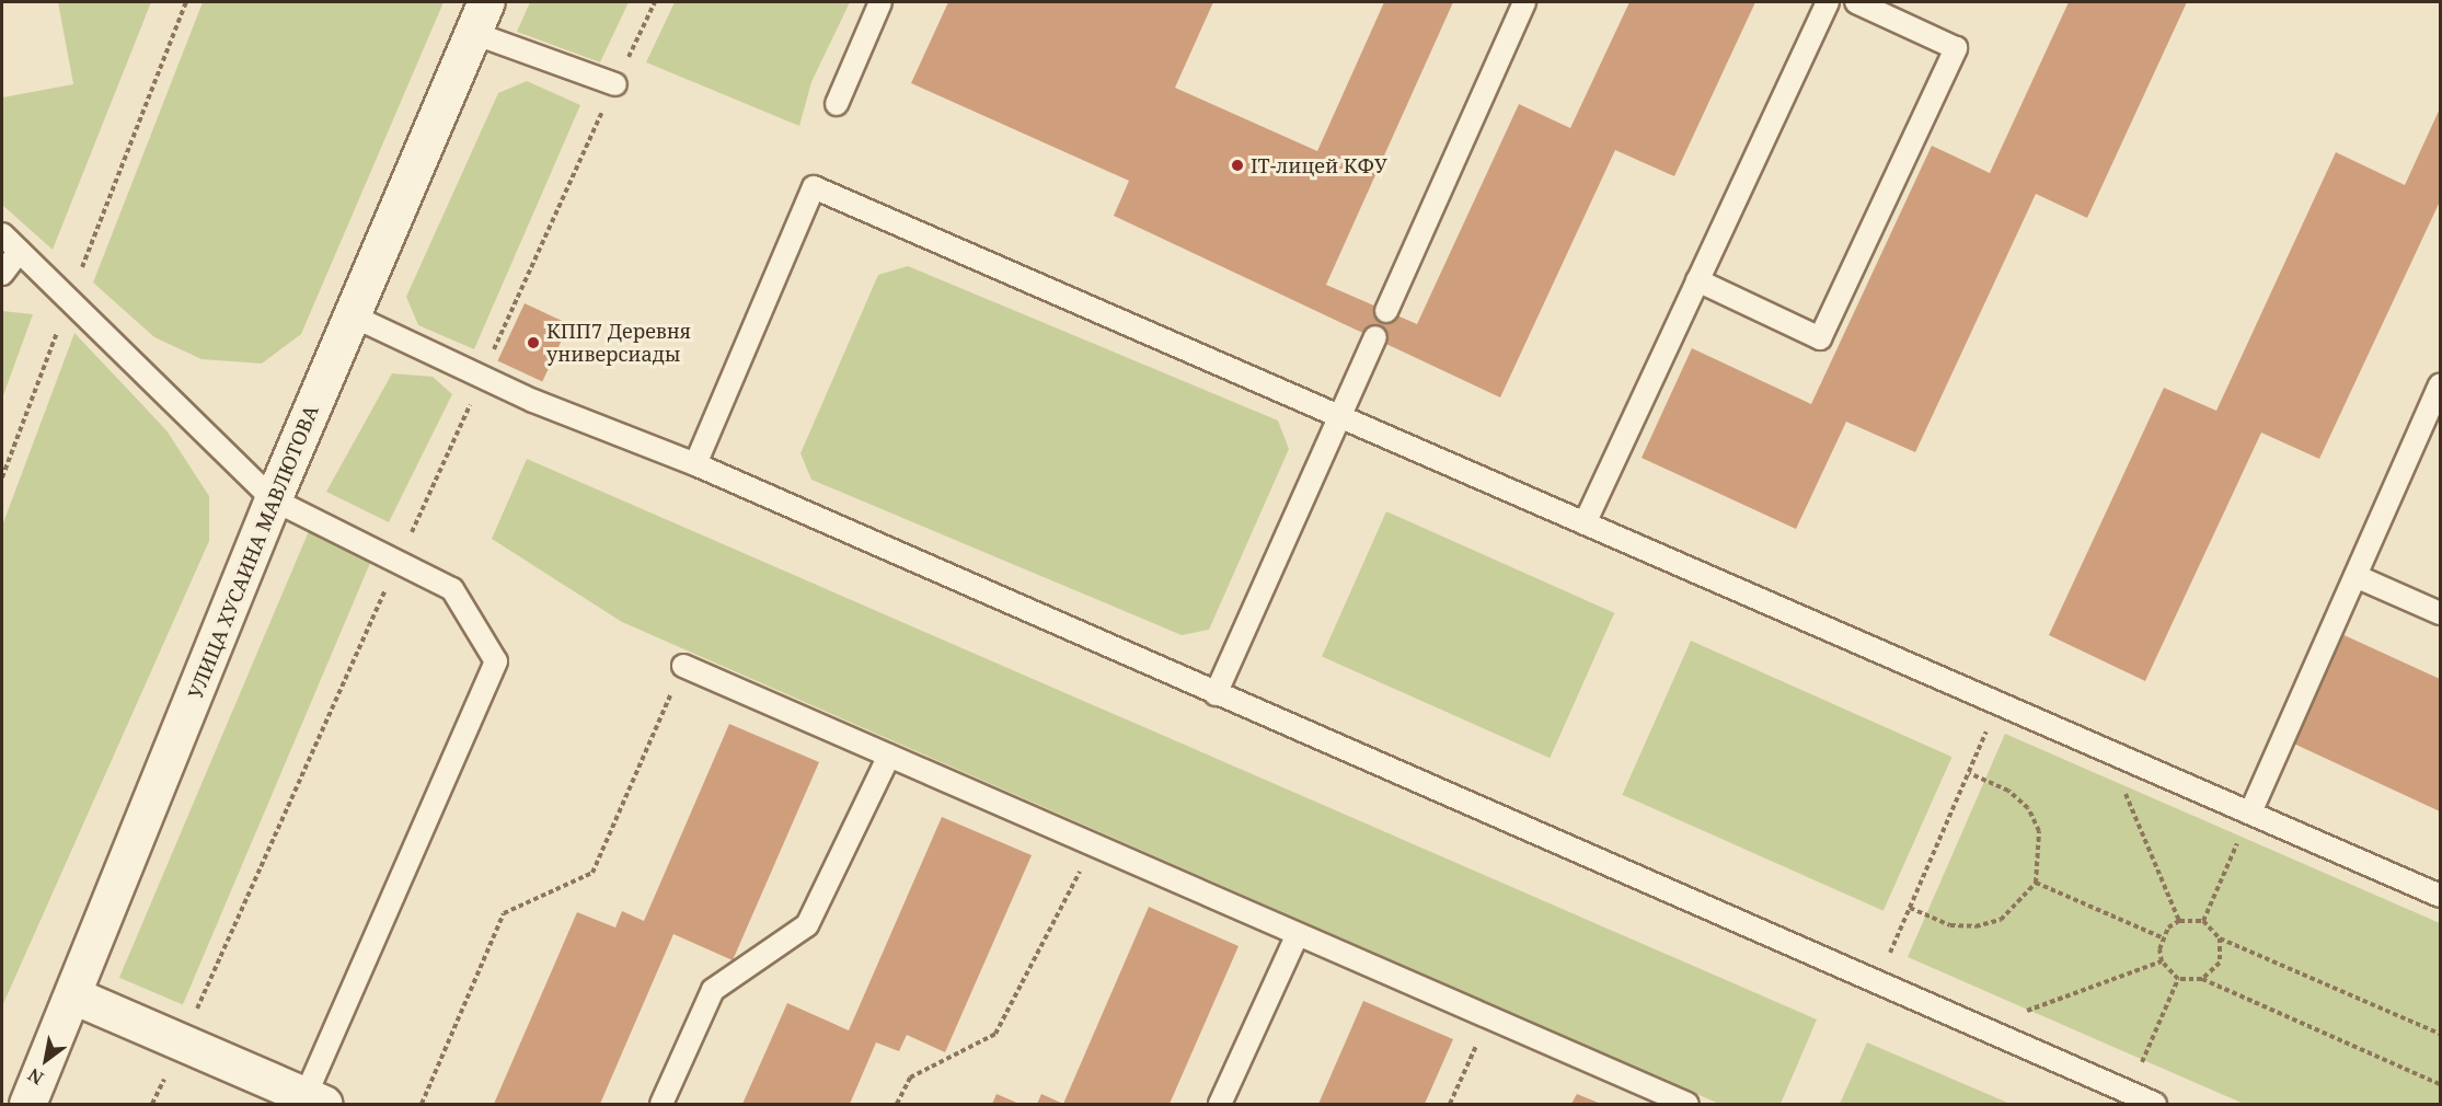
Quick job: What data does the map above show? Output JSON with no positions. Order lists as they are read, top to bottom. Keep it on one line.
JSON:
{"streets":{"street":["УЛИЦА ХУСАИНА МАВЛЮТОВА"]},"places":["IT-лицей КФУ","КПП7 Деревня универсиады"],"north":"bottom left"}
